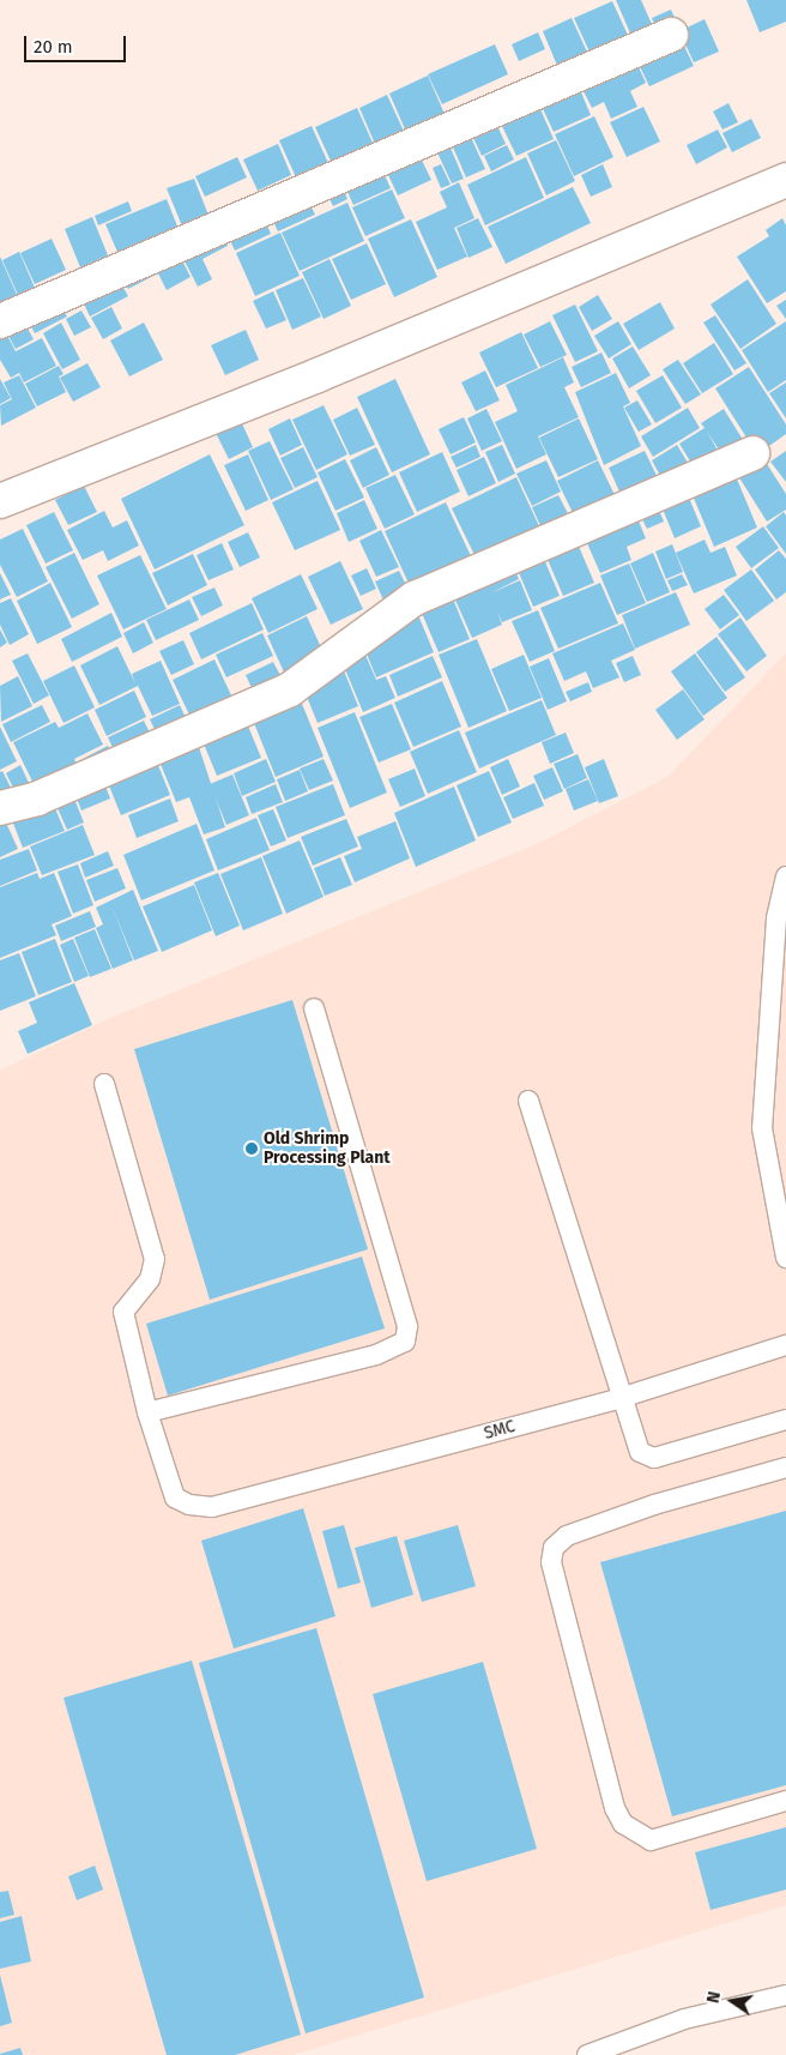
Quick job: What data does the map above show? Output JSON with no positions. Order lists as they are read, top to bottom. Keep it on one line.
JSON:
{"streets":{"lane":["SMC"]},"places":["Old Shrimp Processing Plant"],"scale_bar":"20 m","north":"left"}
